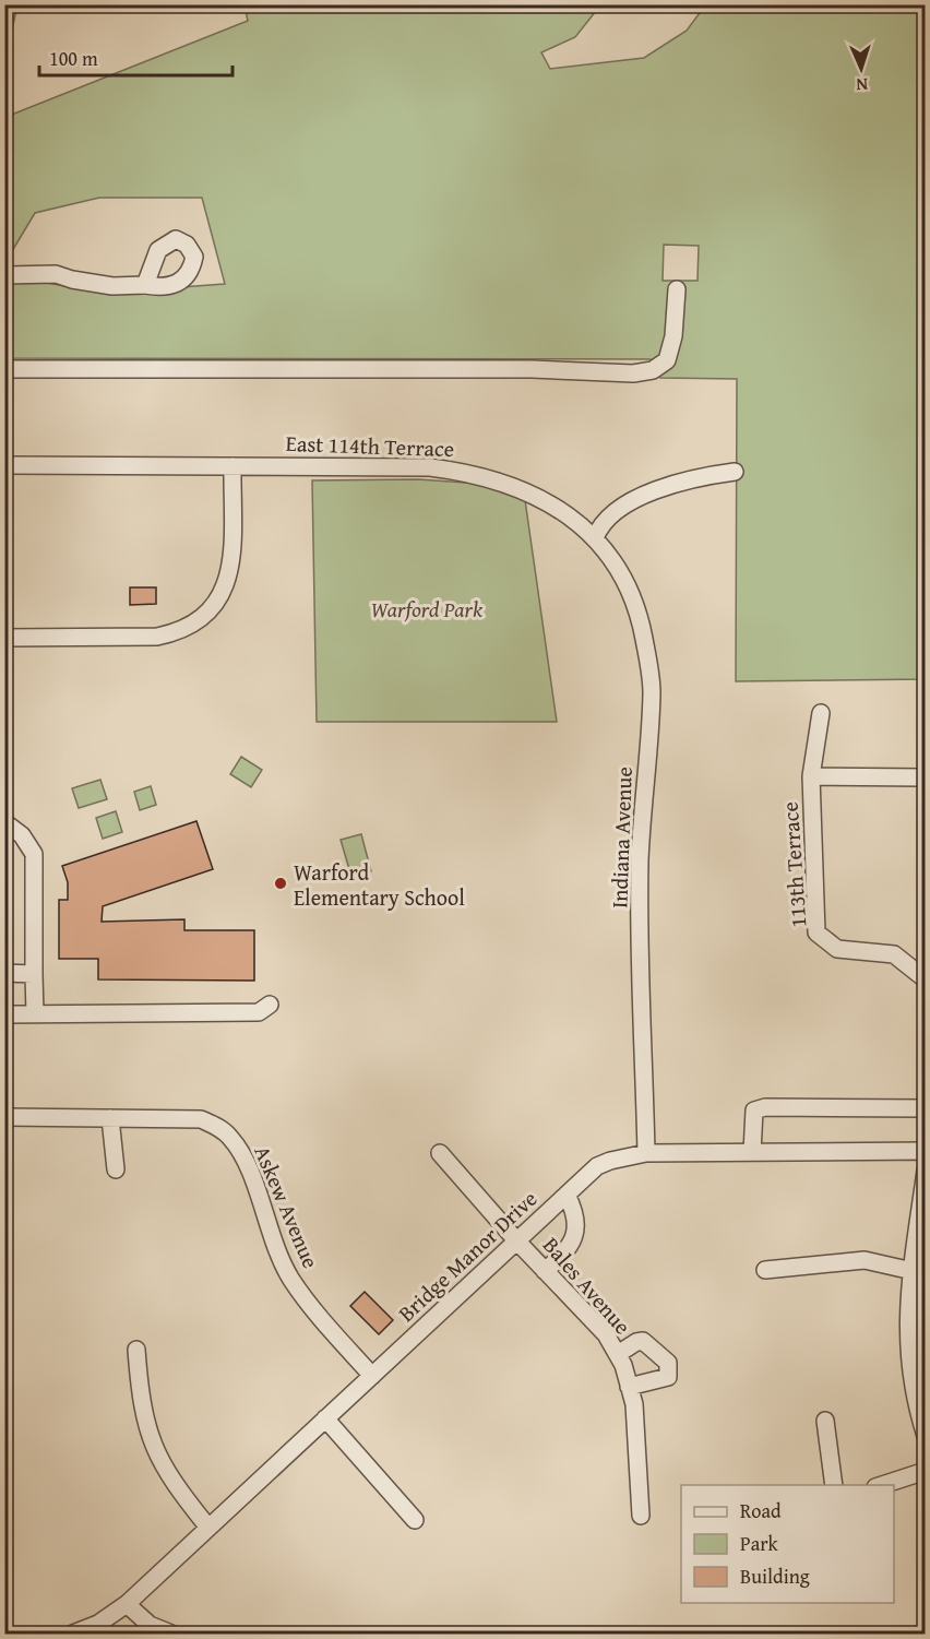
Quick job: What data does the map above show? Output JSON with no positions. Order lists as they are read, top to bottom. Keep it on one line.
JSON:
{"streets":{"street":["East 114th Terrace","Indiana Avenue","113th Terrace","Askew Avenue","Bridge Manor Drive","Bales Avenue"]},"crossings":[["East 114th Terrace","Indiana Avenue"],["Indiana Avenue","Bridge Manor Drive"],["Askew Avenue","Bridge Manor Drive"],["Bridge Manor Drive","Bales Avenue"]],"parks":["Warford Park"],"places":["Warford Elementary School"],"legend":["Road","Park","Building"],"scale_bar":"100 m","north":"bottom"}
